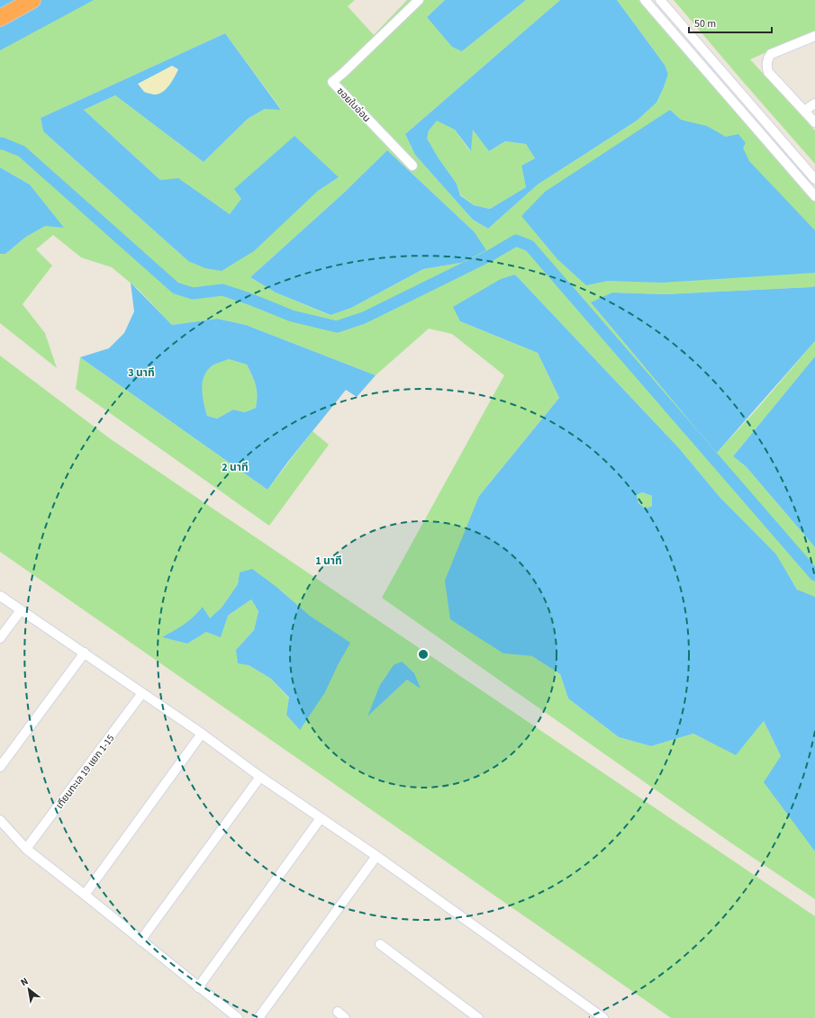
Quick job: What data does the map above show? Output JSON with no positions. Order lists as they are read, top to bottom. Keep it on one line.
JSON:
{"streets":{"street":["ซอยใบอ่อน","เทียนทะเล 19 แยก 1-15"]},"scale_bar":"50 m","north":"top left","rings":["3 นาที","2 นาที","1 นาที"]}
